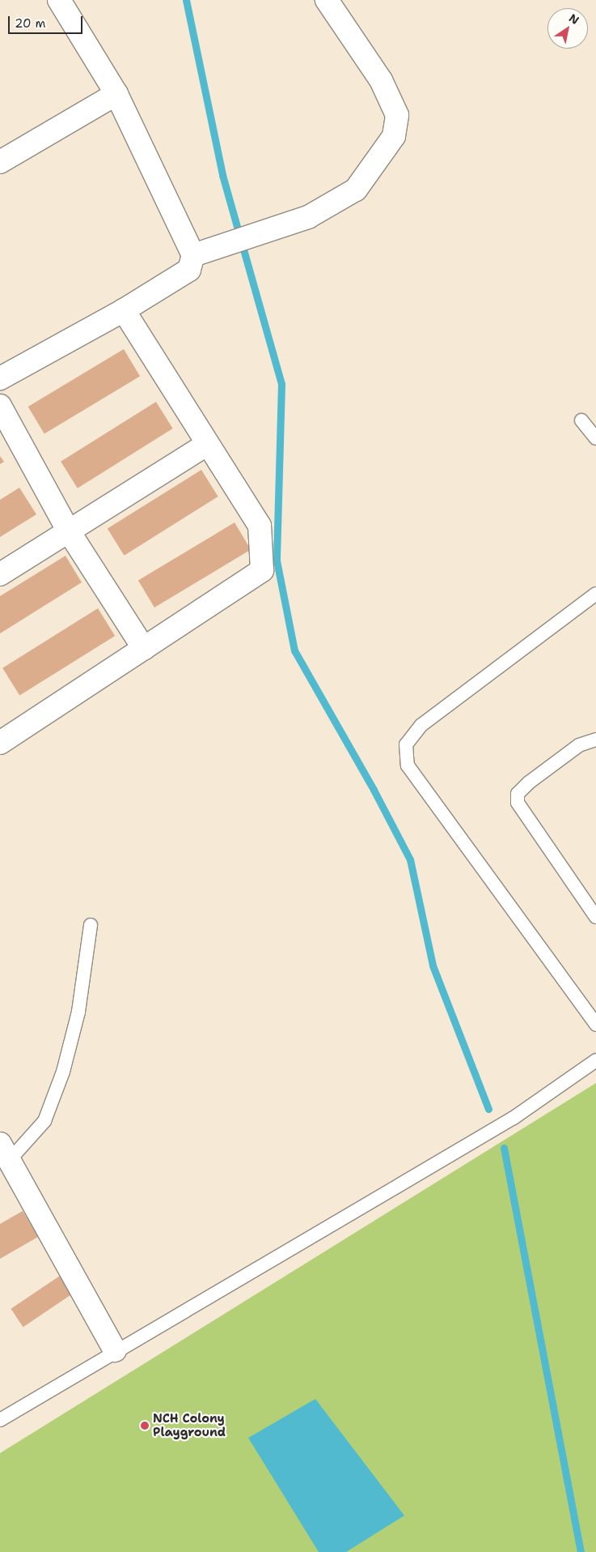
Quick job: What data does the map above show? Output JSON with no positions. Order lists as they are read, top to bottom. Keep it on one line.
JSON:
{"places":["NCH Colony Playground"],"scale_bar":"20 m","north":"top right"}
